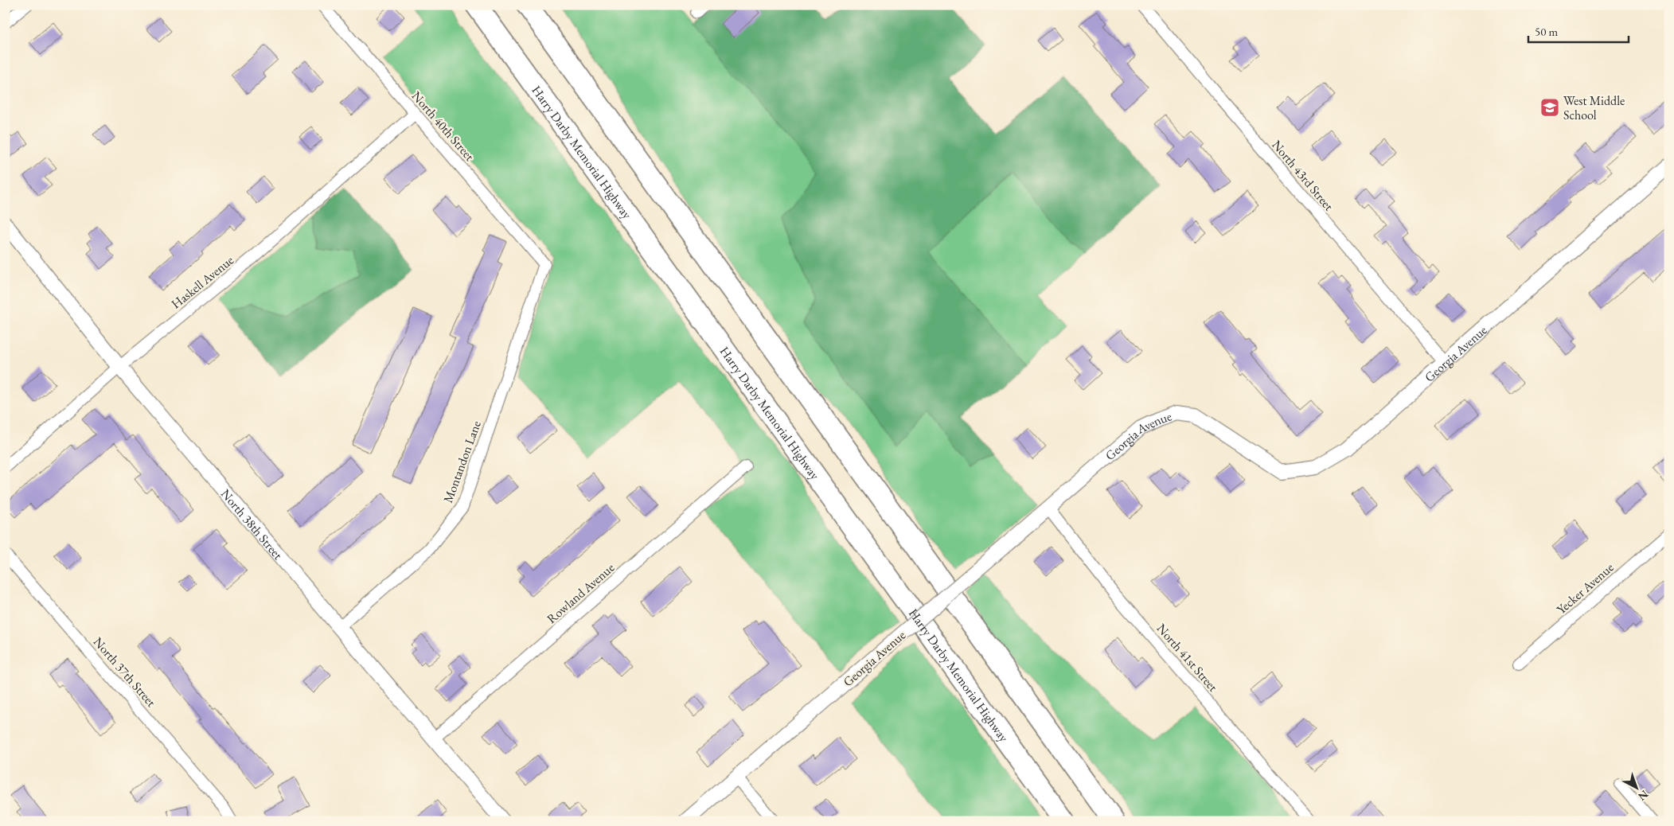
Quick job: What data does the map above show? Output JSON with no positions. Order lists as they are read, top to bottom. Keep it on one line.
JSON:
{"streets":{"highway":["Harry Darby Memorial Highway"],"street":["North 40th Street","North 43rd Street","Haskell Avenue","Georgia Avenue","Montandon Lane","North 38th Street","Yecker Avenue","Rowland Avenue","North 41st Street","North 37th Street"]},"crossings":[["North 40th Street","Haskell Avenue"],["North 40th Street","Montandon Lane"],["North 43rd Street","Georgia Avenue"],["Haskell Avenue","North 38th Street"],["Georgia Avenue","North 41st Street"],["Montandon Lane","North 38th Street"],["North 38th Street","Rowland Avenue"]],"places":{"school or university":["West Middle School"]},"scale_bar":"50 m","north":"bottom right"}
